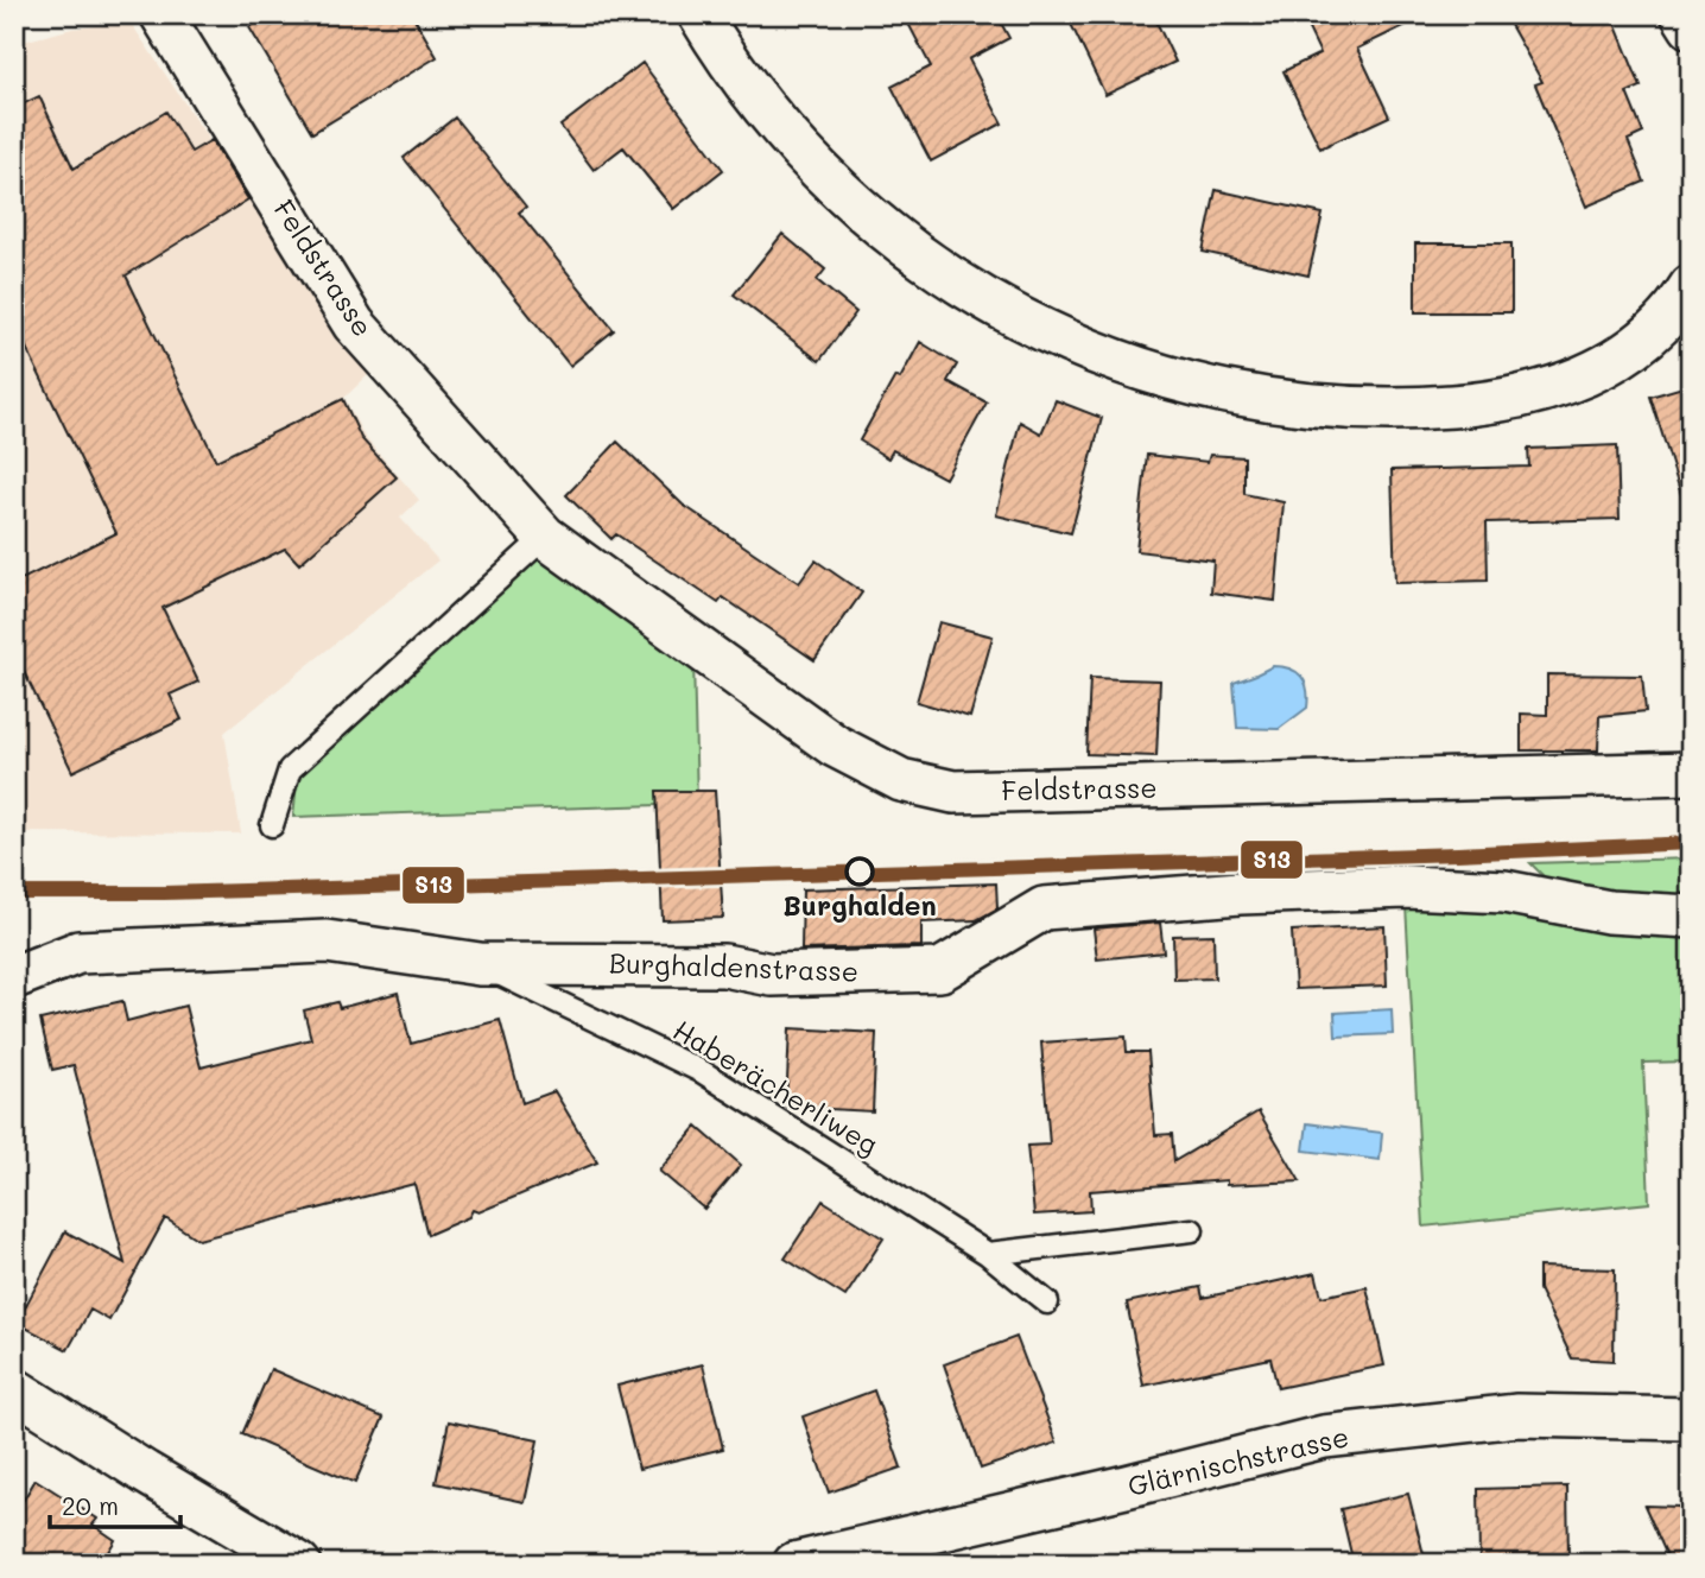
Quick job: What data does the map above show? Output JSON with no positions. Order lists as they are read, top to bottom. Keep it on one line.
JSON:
{"streets":{"street":["Feldstrasse","Burghaldenstrasse","Glärnischstrasse"],"lane":["Haberächerliweg"]},"crossings":[["Burghaldenstrasse","Haberächerliweg"]],"places":["Burghalden"],"lines":["transit line S13"],"scale_bar":"20 m"}
